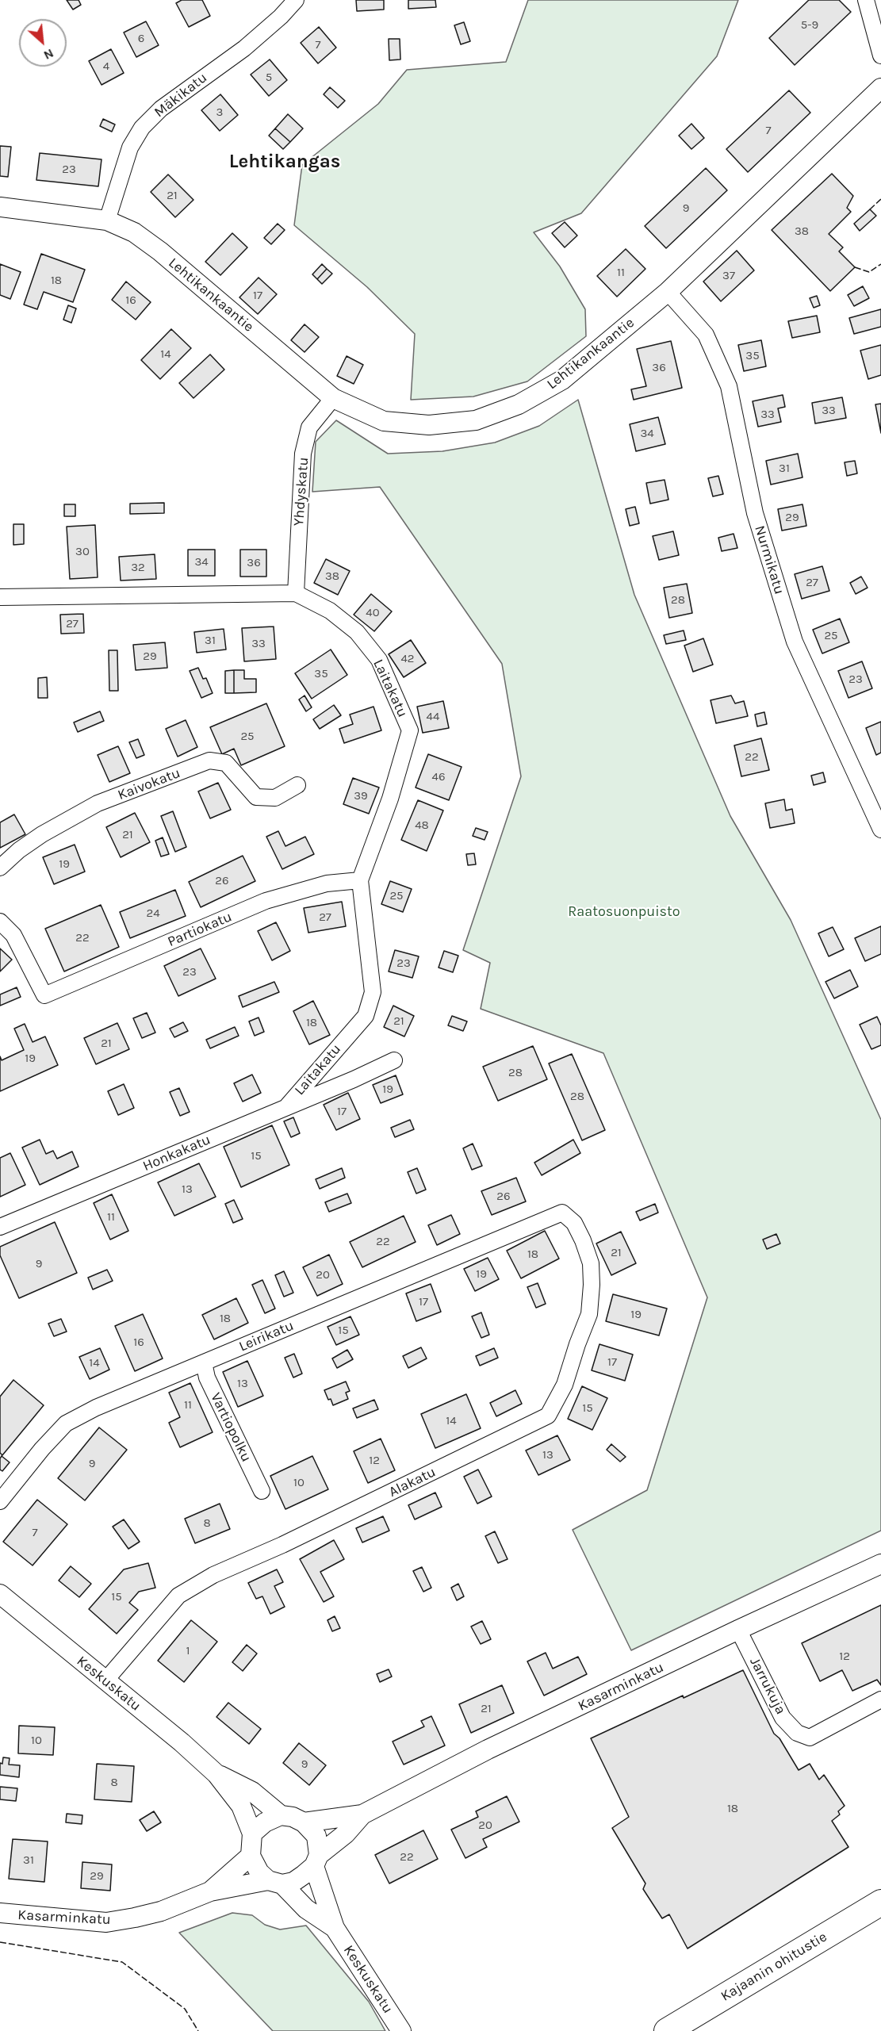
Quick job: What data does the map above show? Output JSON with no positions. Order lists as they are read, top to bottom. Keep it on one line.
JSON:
{"streets":{"highway":["Kajaanin ohitustie"],"street":["Mäkikatu","Lehtikankaantie","Yhdyskatu","Nurmikatu","Laitakatu","Kaivokatu","Partiokatu","Honkakatu","Leirikatu","Vartiopolku","Alakatu","Keskuskatu","Jarrukuja","Kasarminkatu"]},"crossings":[["Mäkikatu","Lehtikankaantie"],["Lehtikankaantie","Yhdyskatu"],["Lehtikankaantie","Nurmikatu"],["Yhdyskatu","Laitakatu"],["Laitakatu","Partiokatu"],["Laitakatu","Honkakatu"],["Leirikatu","Vartiopolku"],["Leirikatu","Alakatu"],["Alakatu","Keskuskatu"],["Keskuskatu","Kasarminkatu"],["Jarrukuja","Kasarminkatu"]],"districts":["Lehtikangas"],"parks":["Raatosuonpuisto"],"house_numbers":["5-9","6","7","4","5","3","7","23","21","9","38","11","37","18","17","16","14","35","36","33","33","34","31","29","30","34","36","32","38","27","28","40","27","25","31","33","29","42","35","23","44","25","22","46","39","48","21","19","26","25","24","27","22","23","23","21","18","21","19","28","19","28","17","15","13","26","11","22","21","18","9","19","20","17","19","18","15","16","17","14","13","11","15","14","13","12","9","10","8","7","15","1","12","21","10","9","8","18","20","22","31","29"],"north":"bottom right"}
